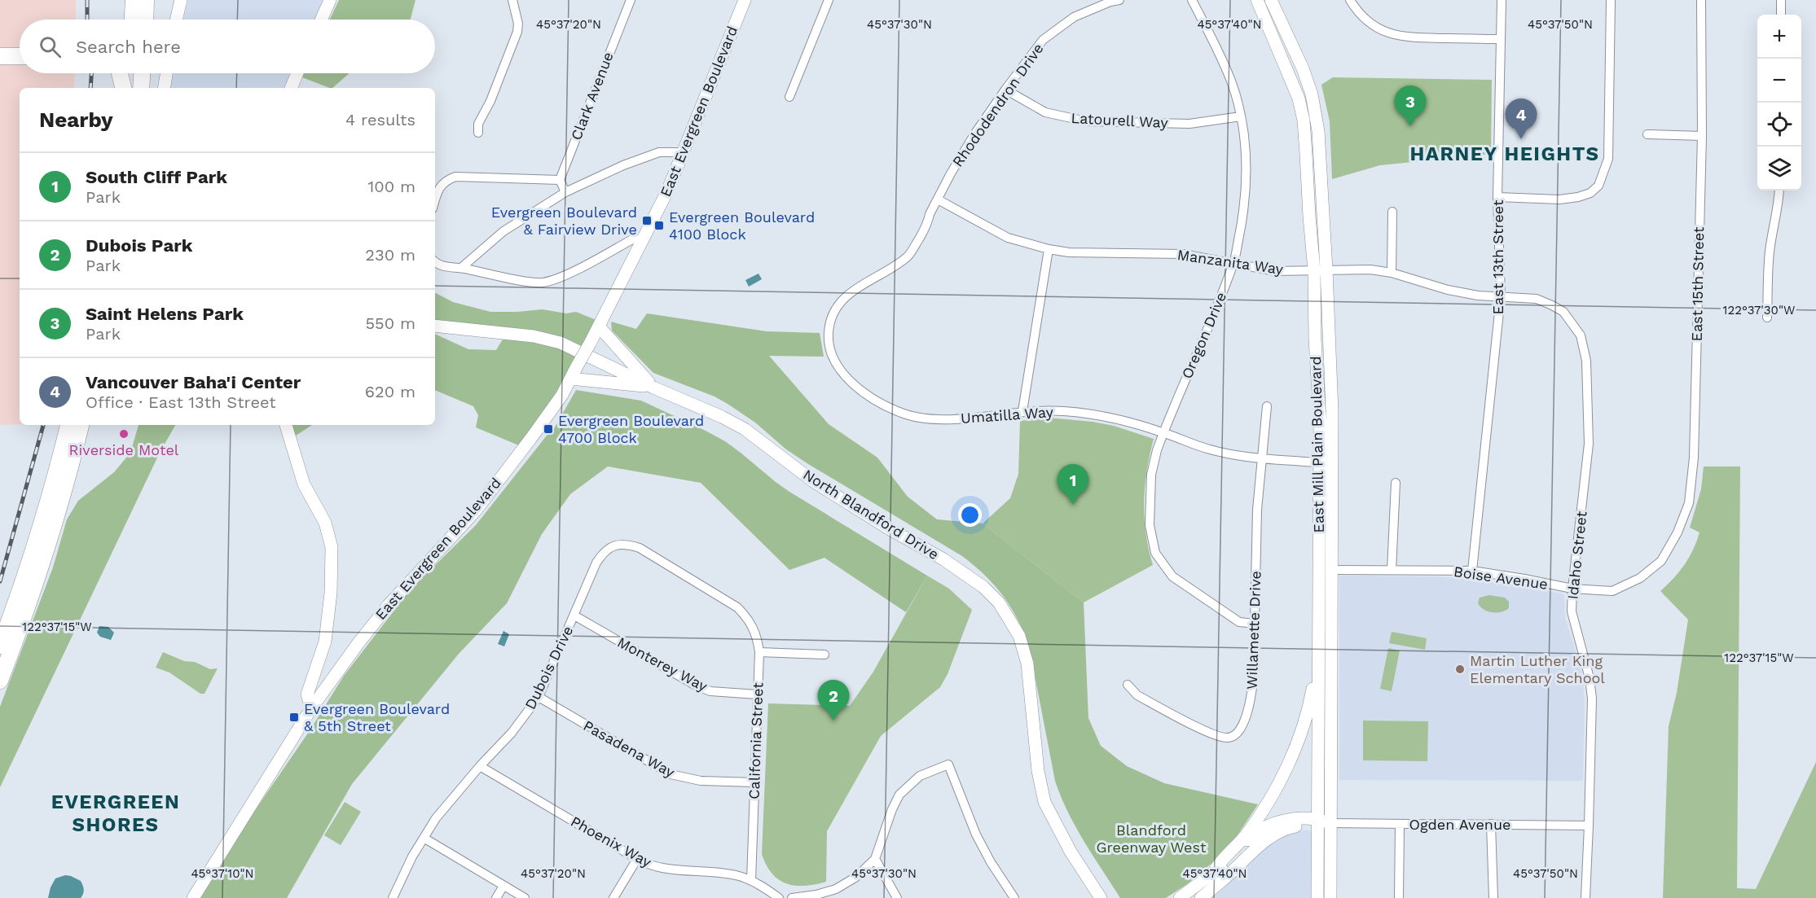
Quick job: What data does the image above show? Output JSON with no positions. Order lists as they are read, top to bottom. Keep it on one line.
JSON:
{"streets":{"street":["Clark Avenue","Rhododendron Drive","East Evergreen Boulevard","Latourell Way","East 13th Street","Manzanita Way","East 15th Street","Oregon Drive","Umatilla Way","East Mill Plain Boulevard","North Blandford Drive","Idaho Street","Boise Avenue","Willamette Drive","Monterey Way","Dubois Drive","California Street","Pasadena Way","Ogden Avenue","Phoenix Way"]},"crossings":[["Rhododendron Drive","Latourell Way"],["Rhododendron Drive","Manzanita Way"],["Rhododendron Drive","Umatilla Way"],["Latourell Way","Oregon Drive"],["East 13th Street","Manzanita Way"],["East 13th Street","Idaho Street"],["East 13th Street","Boise Avenue"],["Manzanita Way","Oregon Drive"],["Manzanita Way","East Mill Plain Boulevard"],["Manzanita Way","Idaho Street"],["East 15th Street","Boise Avenue"],["Oregon Drive","Umatilla Way"],["Oregon Drive","Willamette Drive"],["Umatilla Way","East Mill Plain Boulevard"],["Umatilla Way","Willamette Drive"],["East Mill Plain Boulevard","Boise Avenue"],["East Mill Plain Boulevard","Ogden Avenue"],["Idaho Street","Boise Avenue"],["Idaho Street","Ogden Avenue"],["Monterey Way","Dubois Drive"],["Monterey Way","California Street"],["Dubois Drive","California Street"],["Dubois Drive","Pasadena Way"],["Dubois Drive","Phoenix Way"],["California Street","Pasadena Way"],["California Street","Phoenix Way"]],"districts":["HARNEY HEIGHTS","EVERGREEN SHORES"],"parks":["Blandford Greenway West"],"places":{"transit":["Evergreen Boulevard & Fairview Drive","Evergreen Boulevard 4100 Block","Evergreen Boulevard 4700 Block","Evergreen Boulevard & 5th Street"],"other":["Riverside Motel","Martin Luther King Elementary School"]},"page":{"map_buttons":["+","−"],"search":"Search here","pins":["3","4","1","2"],"heading":["Nearby","4 results"],"list":[{"mark":"1","name":"South Cliff Park","note":"Park","value":"100 m"},{"mark":"2","name":"Dubois Park","note":"Park","value":"230 m"},{"mark":"3","name":"Saint Helens Park","note":"Park","value":"550 m"},{"mark":"4","name":"Vancouver Baha'i Center","note":"Office · East 13th Street","value":"620 m"}]},"coordinates":["45°37'20\"N","45°37'30\"N","45°37'40\"N","45°37'50\"N","122°37'30\"W","122°37'15\"W","45°37'10\"N"]}
